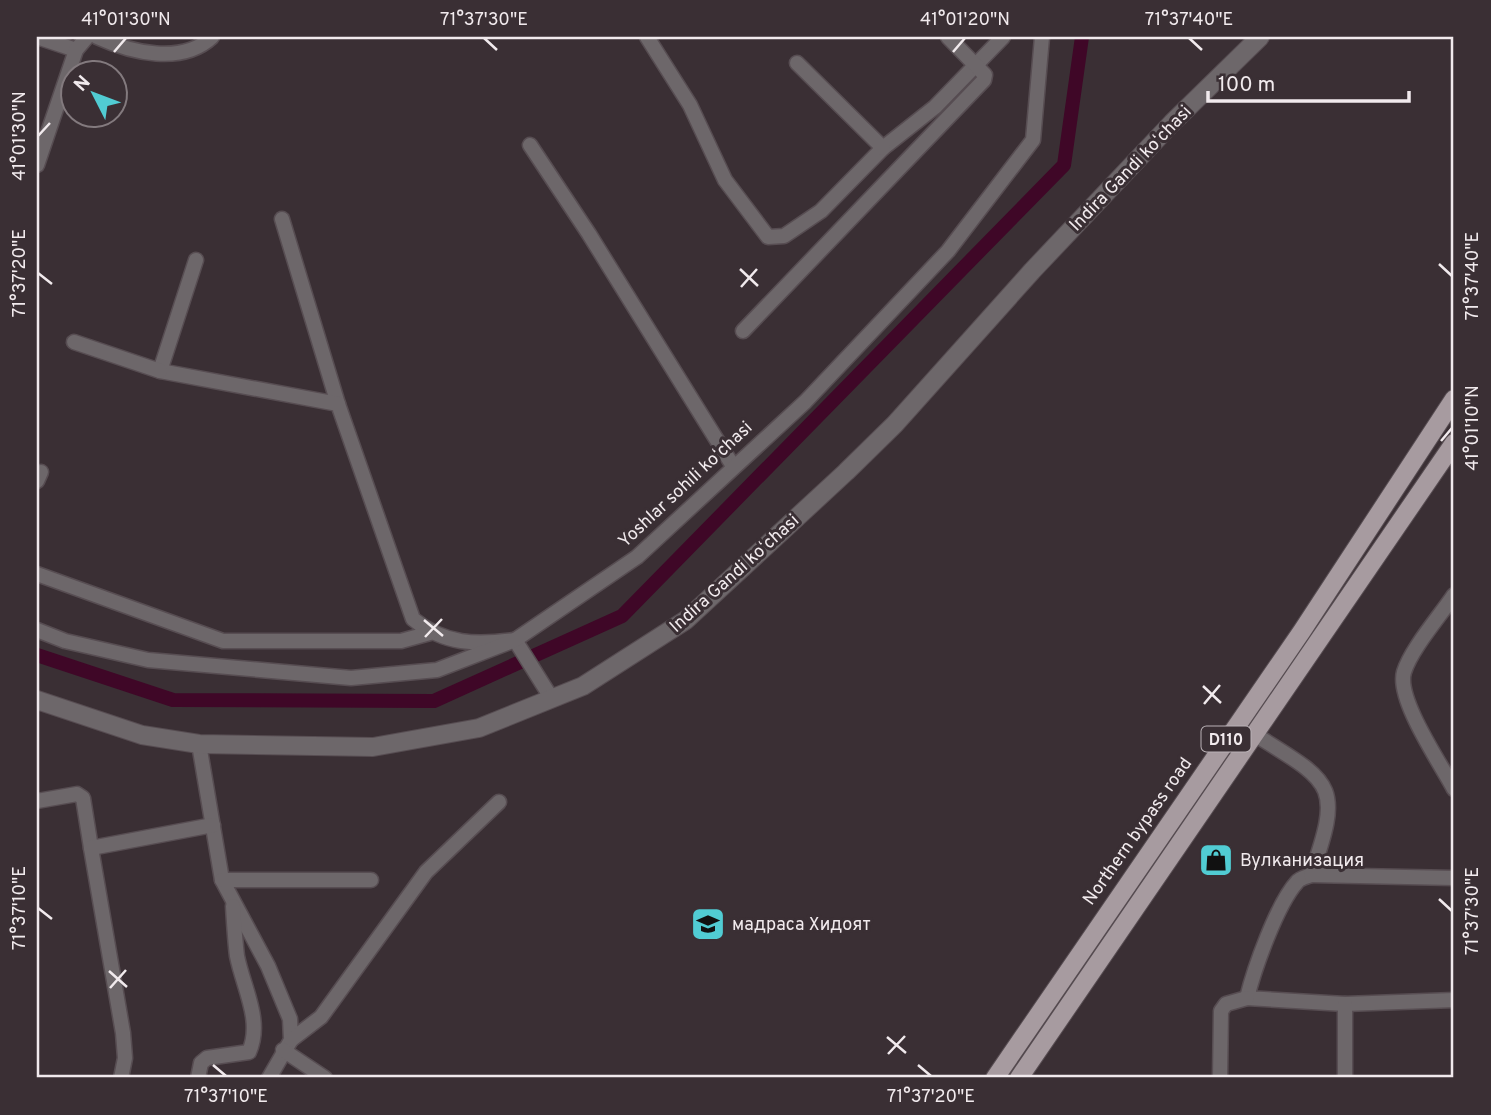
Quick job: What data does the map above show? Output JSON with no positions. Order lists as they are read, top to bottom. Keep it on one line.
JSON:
{"streets":{"main road":["D110","Northern bypass road"],"street":["Indira Gandi koʻchasi","Yoshlar sohili koʻchasi"]},"places":{"shop":["Вулканизация"],"school or university":["мадраса Хидоят"]},"scale_bar":"100 m","north":"top left","coordinates":["41°01'30\"N","71°37'30\"E","41°01'20\"N","71°37'40\"E","71°37'20\"E","41°01'10\"N","71°37'10\"E"]}
